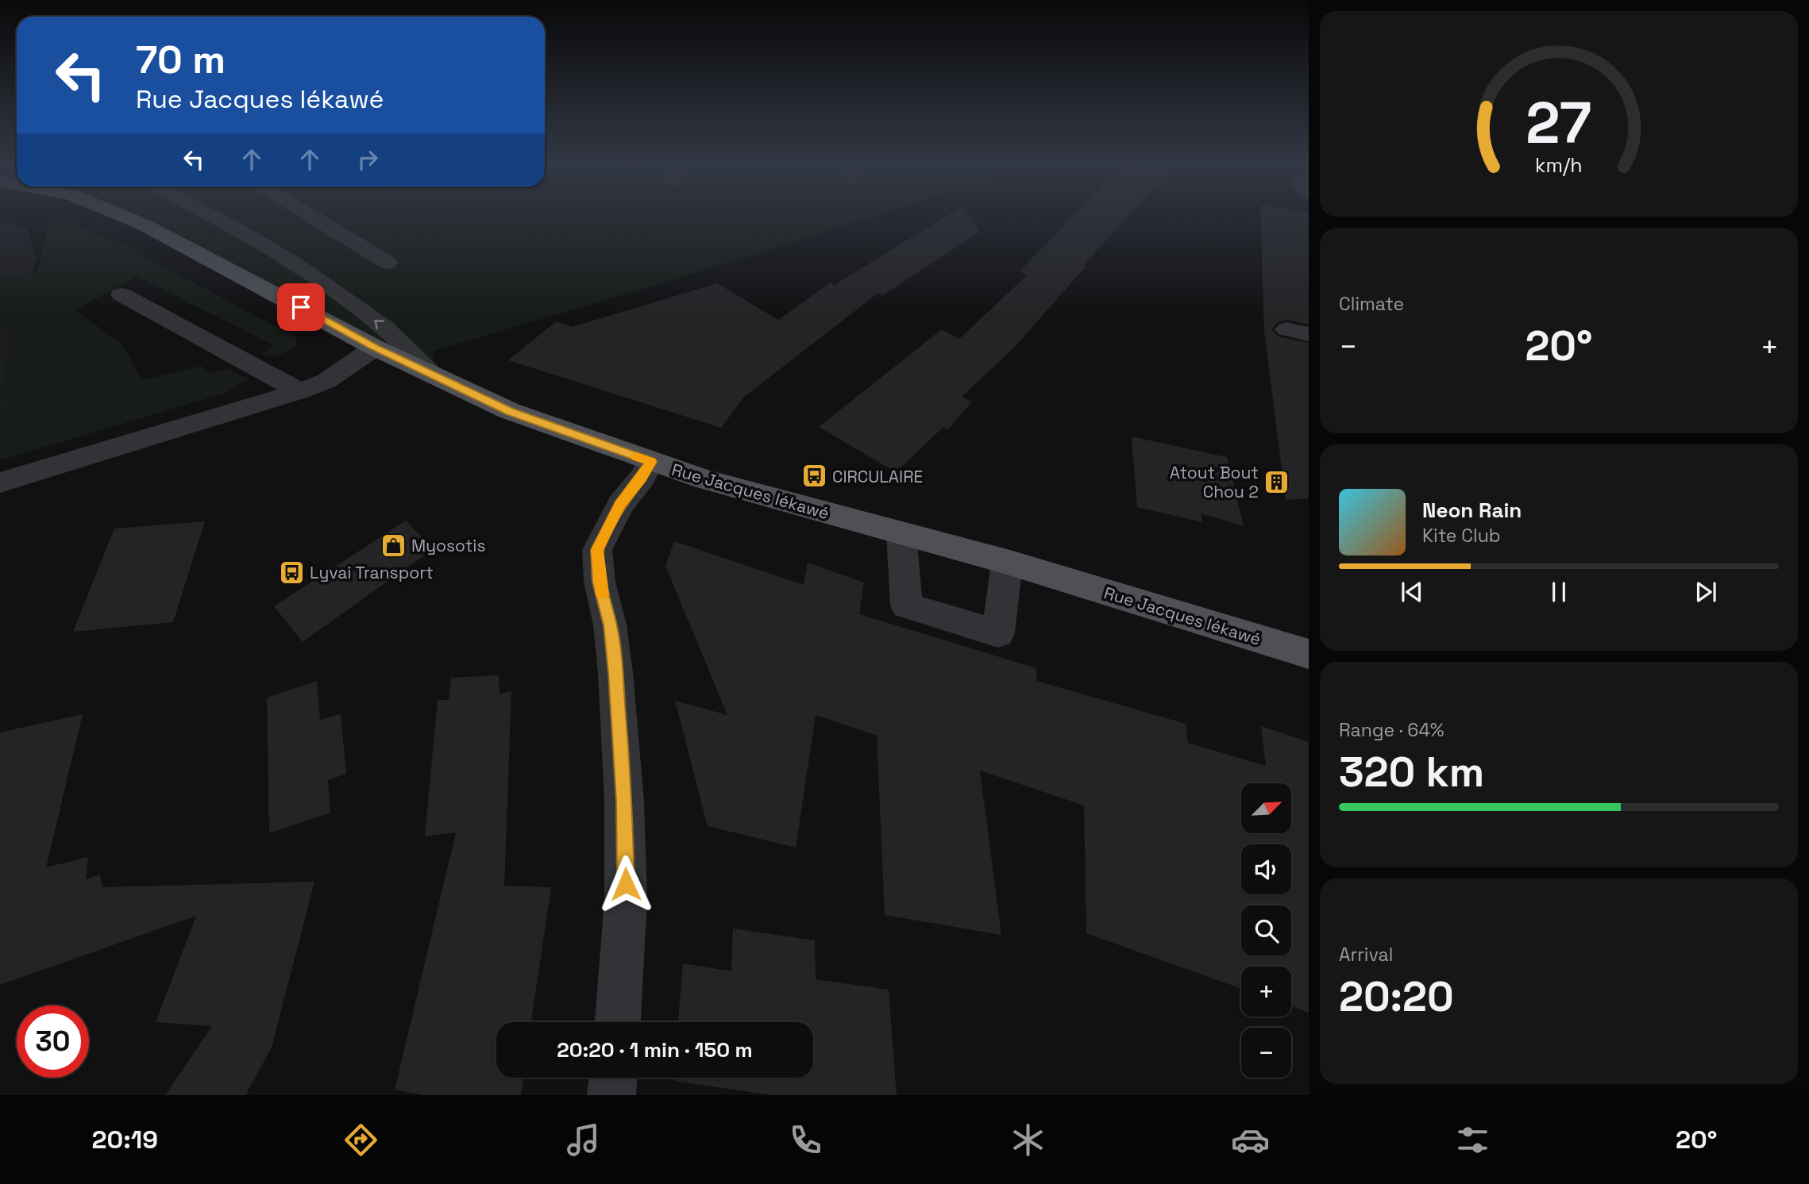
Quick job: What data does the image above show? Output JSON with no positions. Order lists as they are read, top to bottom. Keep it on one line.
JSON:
{"streets":{"main road":["Rue Jacques Iékawé"]},"places":{"bus stop":["CIRCULAIRE","Lyvai Transport"],"building":["Atout Bout Chou 2"],"shop":["Myosotis"]},"north":"top right","page":{"turn":["70 m","Rue Jacques Iékawé"],"tile":["Climate",["Range · 64%","320 km"],["Arrival","20:20"]],"heat":["−","20°","+"],"song":["Neon Rain","Kite Club"],"map_buttons":["+","−"],"limit":"30","trip":"20:20 · 1 min · 150 m","tabs":["20:19","20°"],"gauge":["27","km/h"]}}
